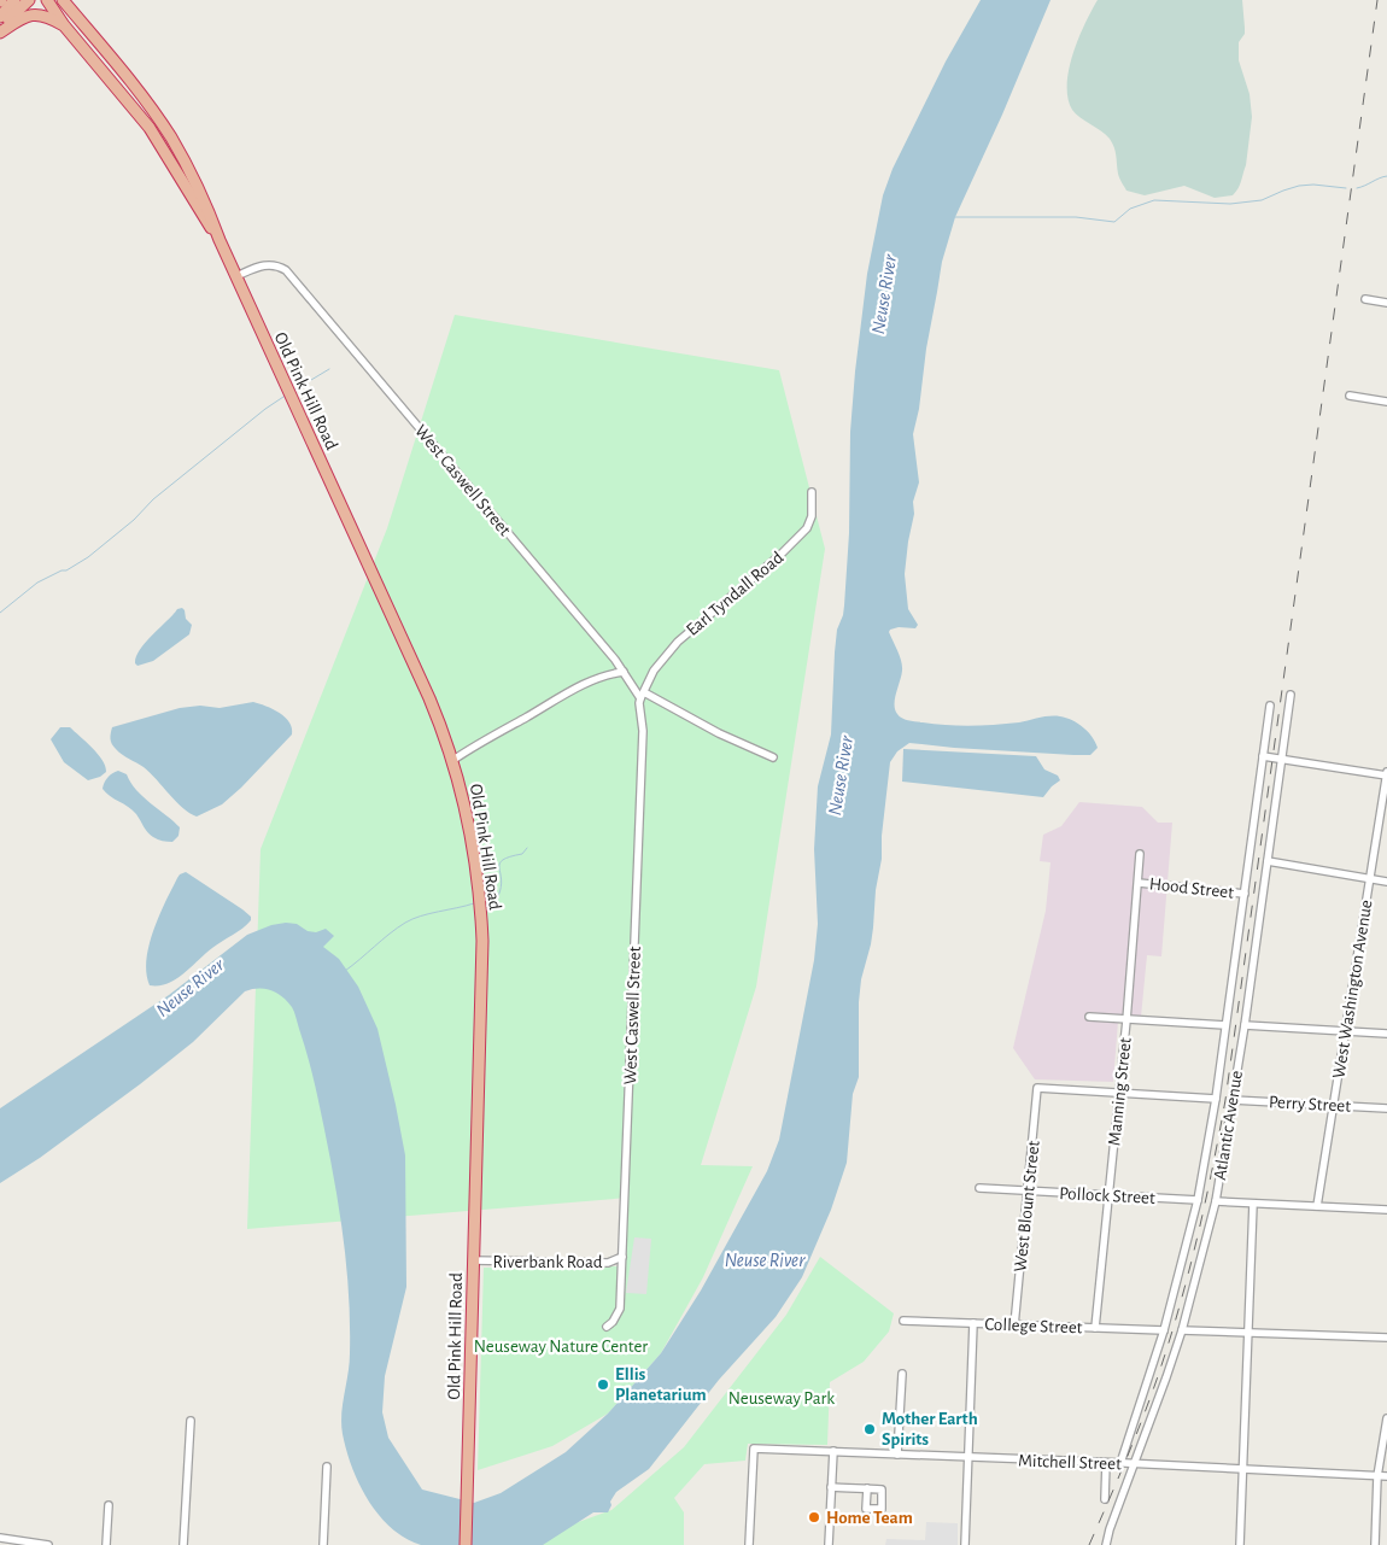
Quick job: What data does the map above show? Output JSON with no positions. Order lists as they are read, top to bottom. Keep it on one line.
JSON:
{"streets":{"highway":["Old Pink Hill Road"],"street":["West Caswell Street","Earl Tyndall Road","Hood Street","West Washington Avenue","Manning Street","Perry Street","Atlantic Avenue","Pollock Street","West Blount Street","Riverbank Road","College Street","Mitchell Street"]},"crossings":[["Old Pink Hill Road","West Caswell Street"],["Old Pink Hill Road","Riverbank Road"],["West Caswell Street","Earl Tyndall Road"],["West Caswell Street","Riverbank Road"],["Hood Street","Manning Street"],["Hood Street","Atlantic Avenue"],["West Washington Avenue","Perry Street"],["Manning Street","Pollock Street"],["Manning Street","West Blount Street"],["Manning Street","College Street"],["Perry Street","Atlantic Avenue"],["Atlantic Avenue","Pollock Street"],["Atlantic Avenue","College Street"],["Atlantic Avenue","Mitchell Street"],["Pollock Street","West Blount Street"],["West Blount Street","College Street"]],"water":["Neuse River"],"parks":["Neuseway Nature Center","Neuseway Park"],"places":["Ellis Planetarium","Mother Earth Spirits","Home Team"]}
